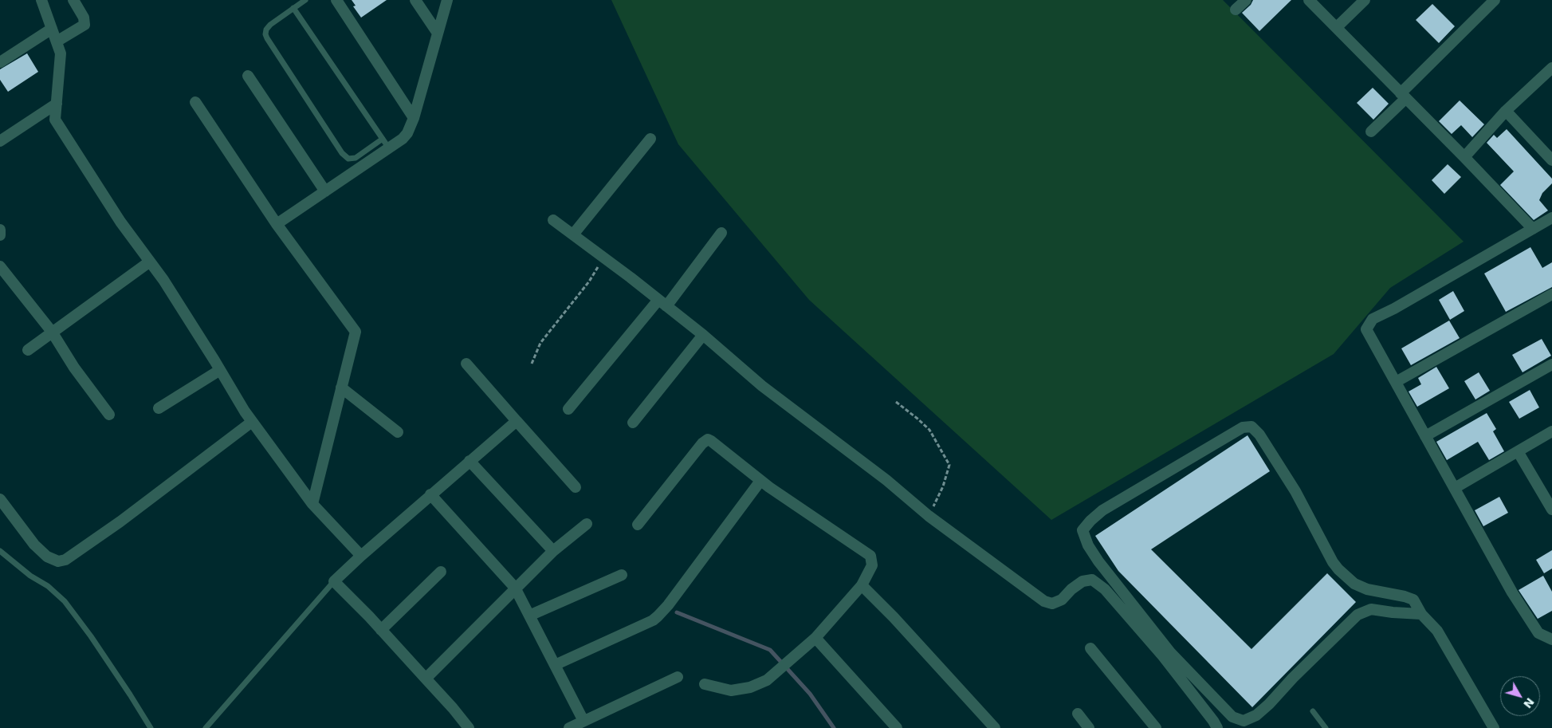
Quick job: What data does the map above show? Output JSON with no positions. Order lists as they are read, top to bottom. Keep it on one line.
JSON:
{"north":"bottom right"}
